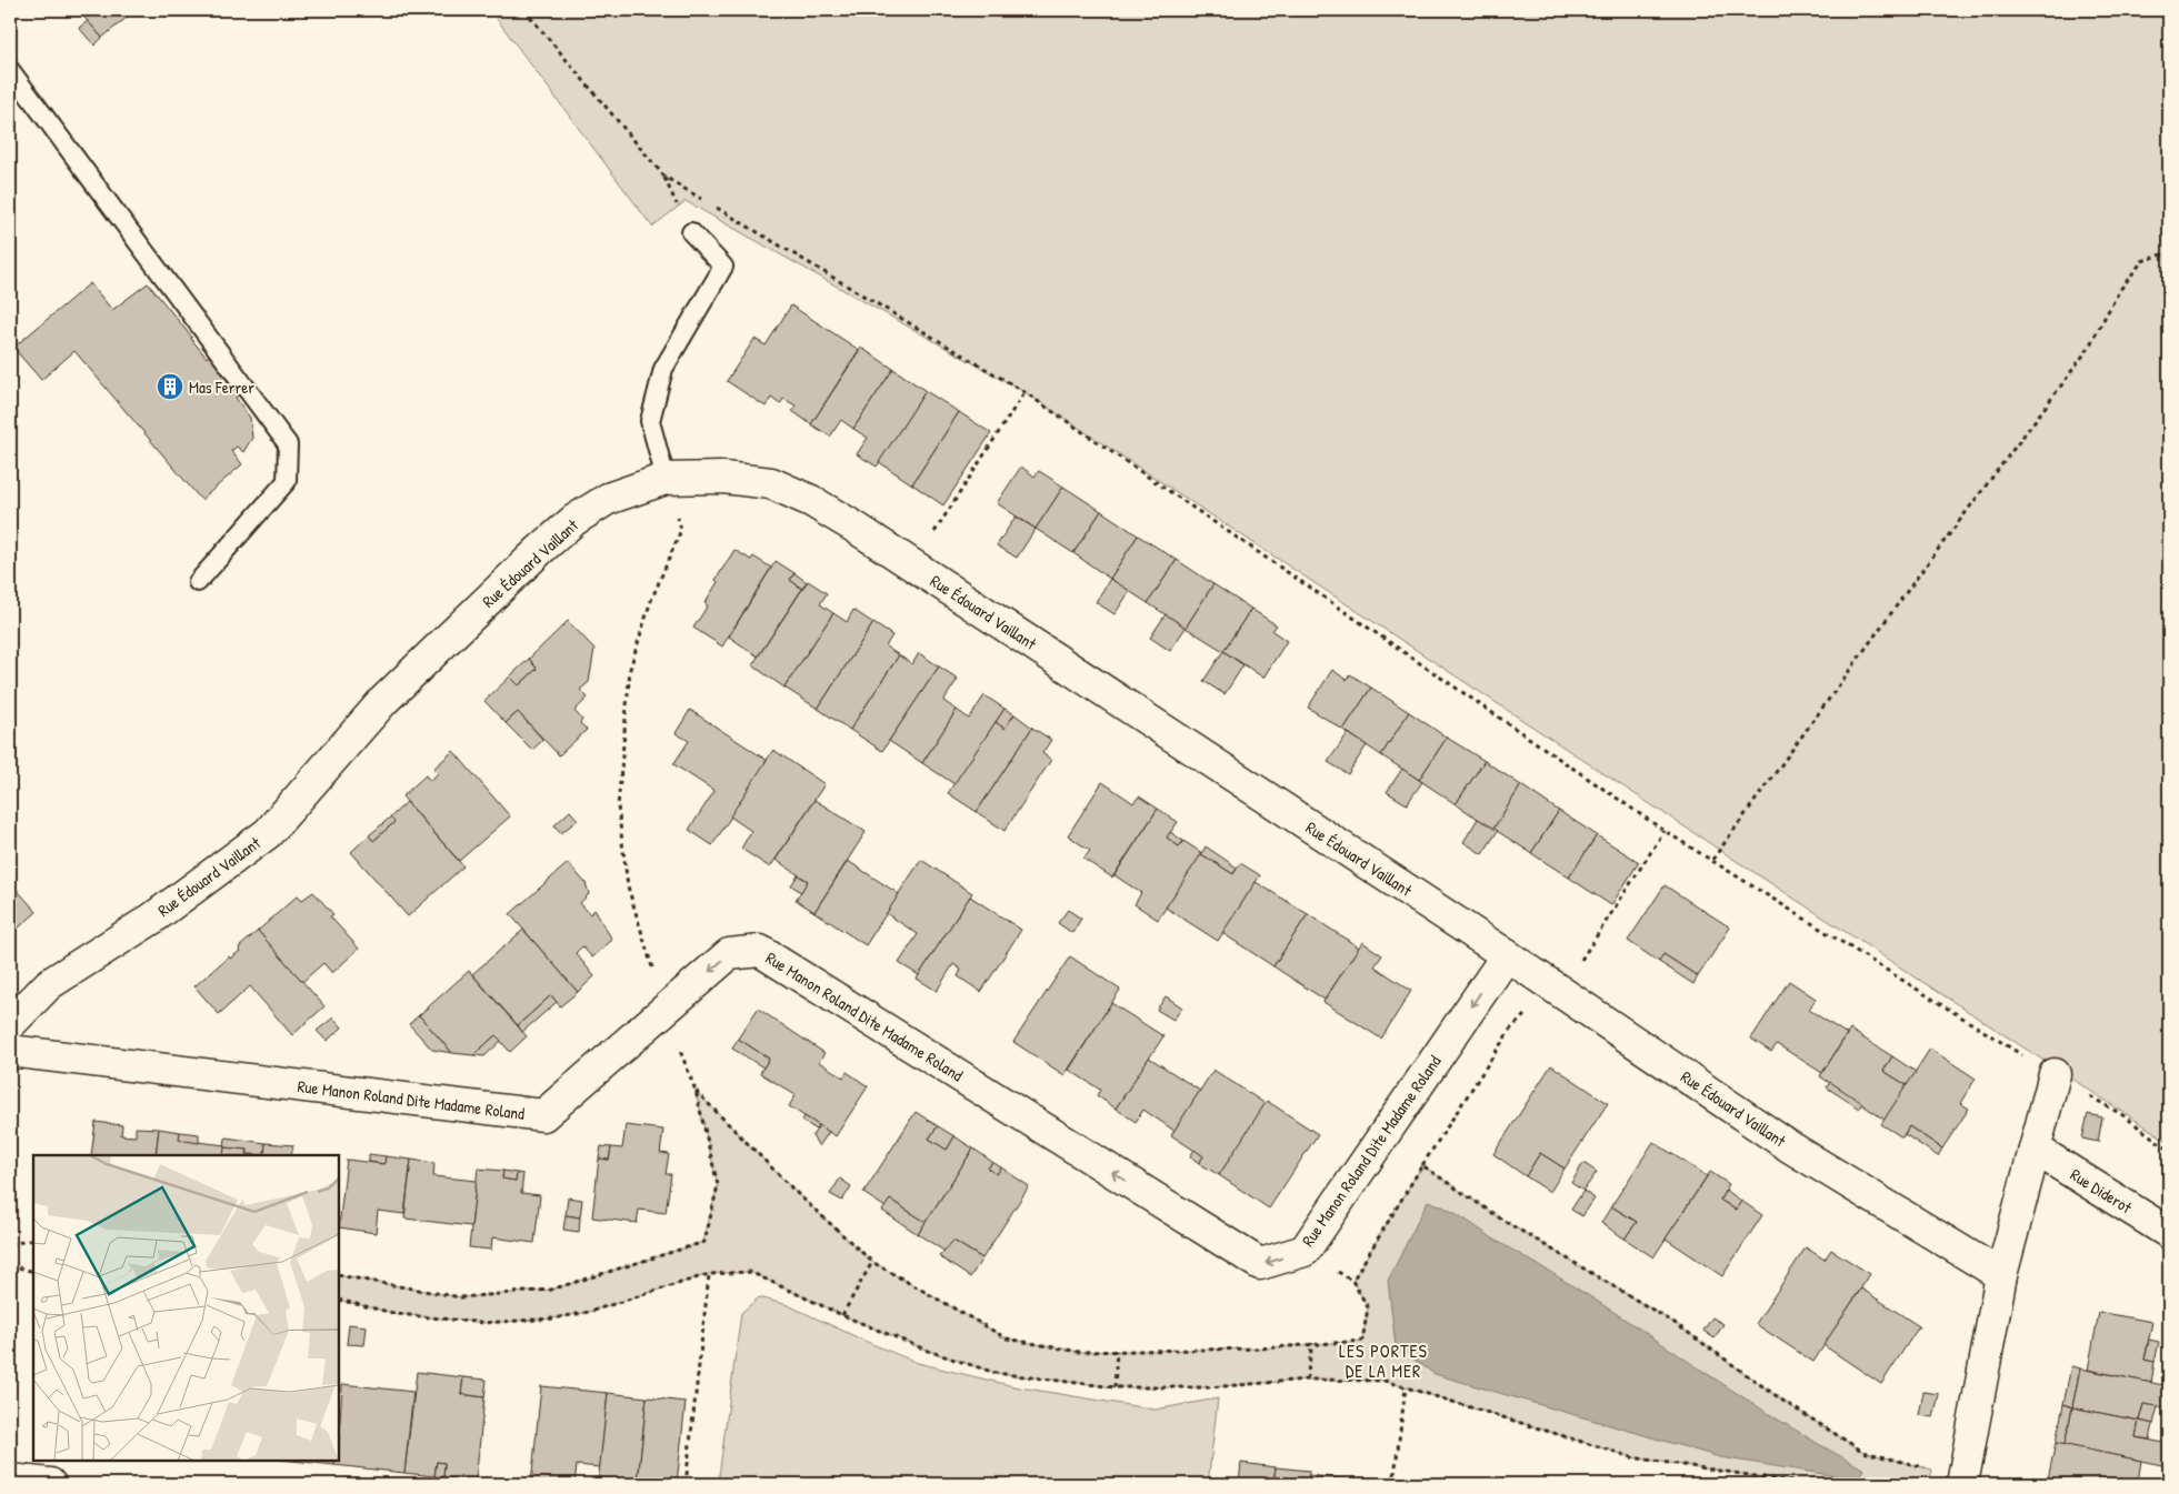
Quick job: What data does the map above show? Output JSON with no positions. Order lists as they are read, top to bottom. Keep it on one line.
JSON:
{"streets":{"street":["Rue Édouard Vaillant","Rue Manon Roland Dite Madame Roland","Rue Diderot"]},"crossings":[["Rue Édouard Vaillant","Rue Manon Roland Dite Madame Roland"]],"districts":["LES PORTES DE LA MER"],"places":{"building":["Mas Ferrer"]}}
